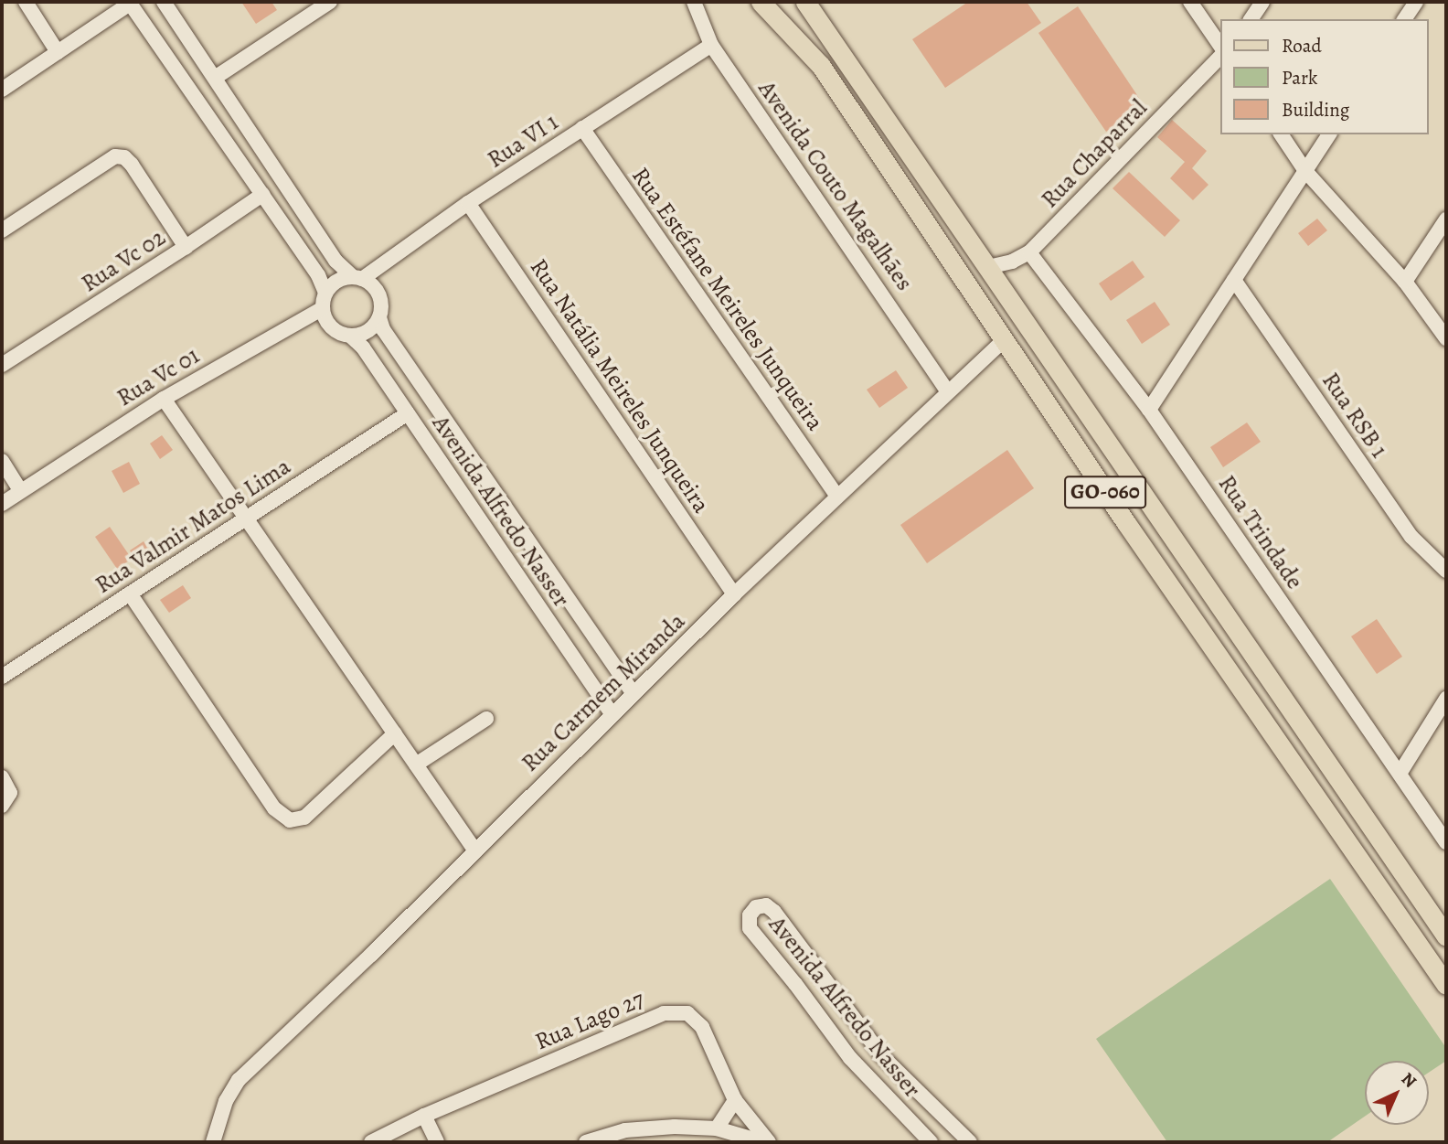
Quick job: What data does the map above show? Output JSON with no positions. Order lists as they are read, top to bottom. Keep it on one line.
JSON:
{"streets":{"main road":["GO-060"],"street":["Rua VI 1","Rua Chaparral","Avenida Couto Magalhães","Rua Vc 02","Rua Estéfane Meireles Junqueira","Rua Vc 01","Rua Natália Meireles Junqueira","Rua RSB 1","Avenida Alfredo Nasser","Rua Valmir Matos Lima","Rua Trindade","Rua Carmem Miranda","Rua Lago 27"]},"crossings":[["Rua VI 1","Avenida Couto Magalhães"],["Rua VI 1","Rua Estéfane Meireles Junqueira"],["Rua VI 1","Rua Vc 01"],["Rua VI 1","Rua Natália Meireles Junqueira"],["Rua VI 1","Avenida Alfredo Nasser"],["Rua Chaparral","GO-060"],["Rua Chaparral","Rua Trindade"],["Avenida Couto Magalhães","Rua Carmem Miranda"],["Rua Estéfane Meireles Junqueira","Rua Carmem Miranda"],["Rua Vc 01","Avenida Alfredo Nasser"],["Rua Natália Meireles Junqueira","Rua Carmem Miranda"],["GO-060","Rua Carmem Miranda"],["Avenida Alfredo Nasser","Rua Valmir Matos Lima"],["Avenida Alfredo Nasser","Rua Carmem Miranda"]],"legend":["Road","Park","Building"],"north":"top right"}
